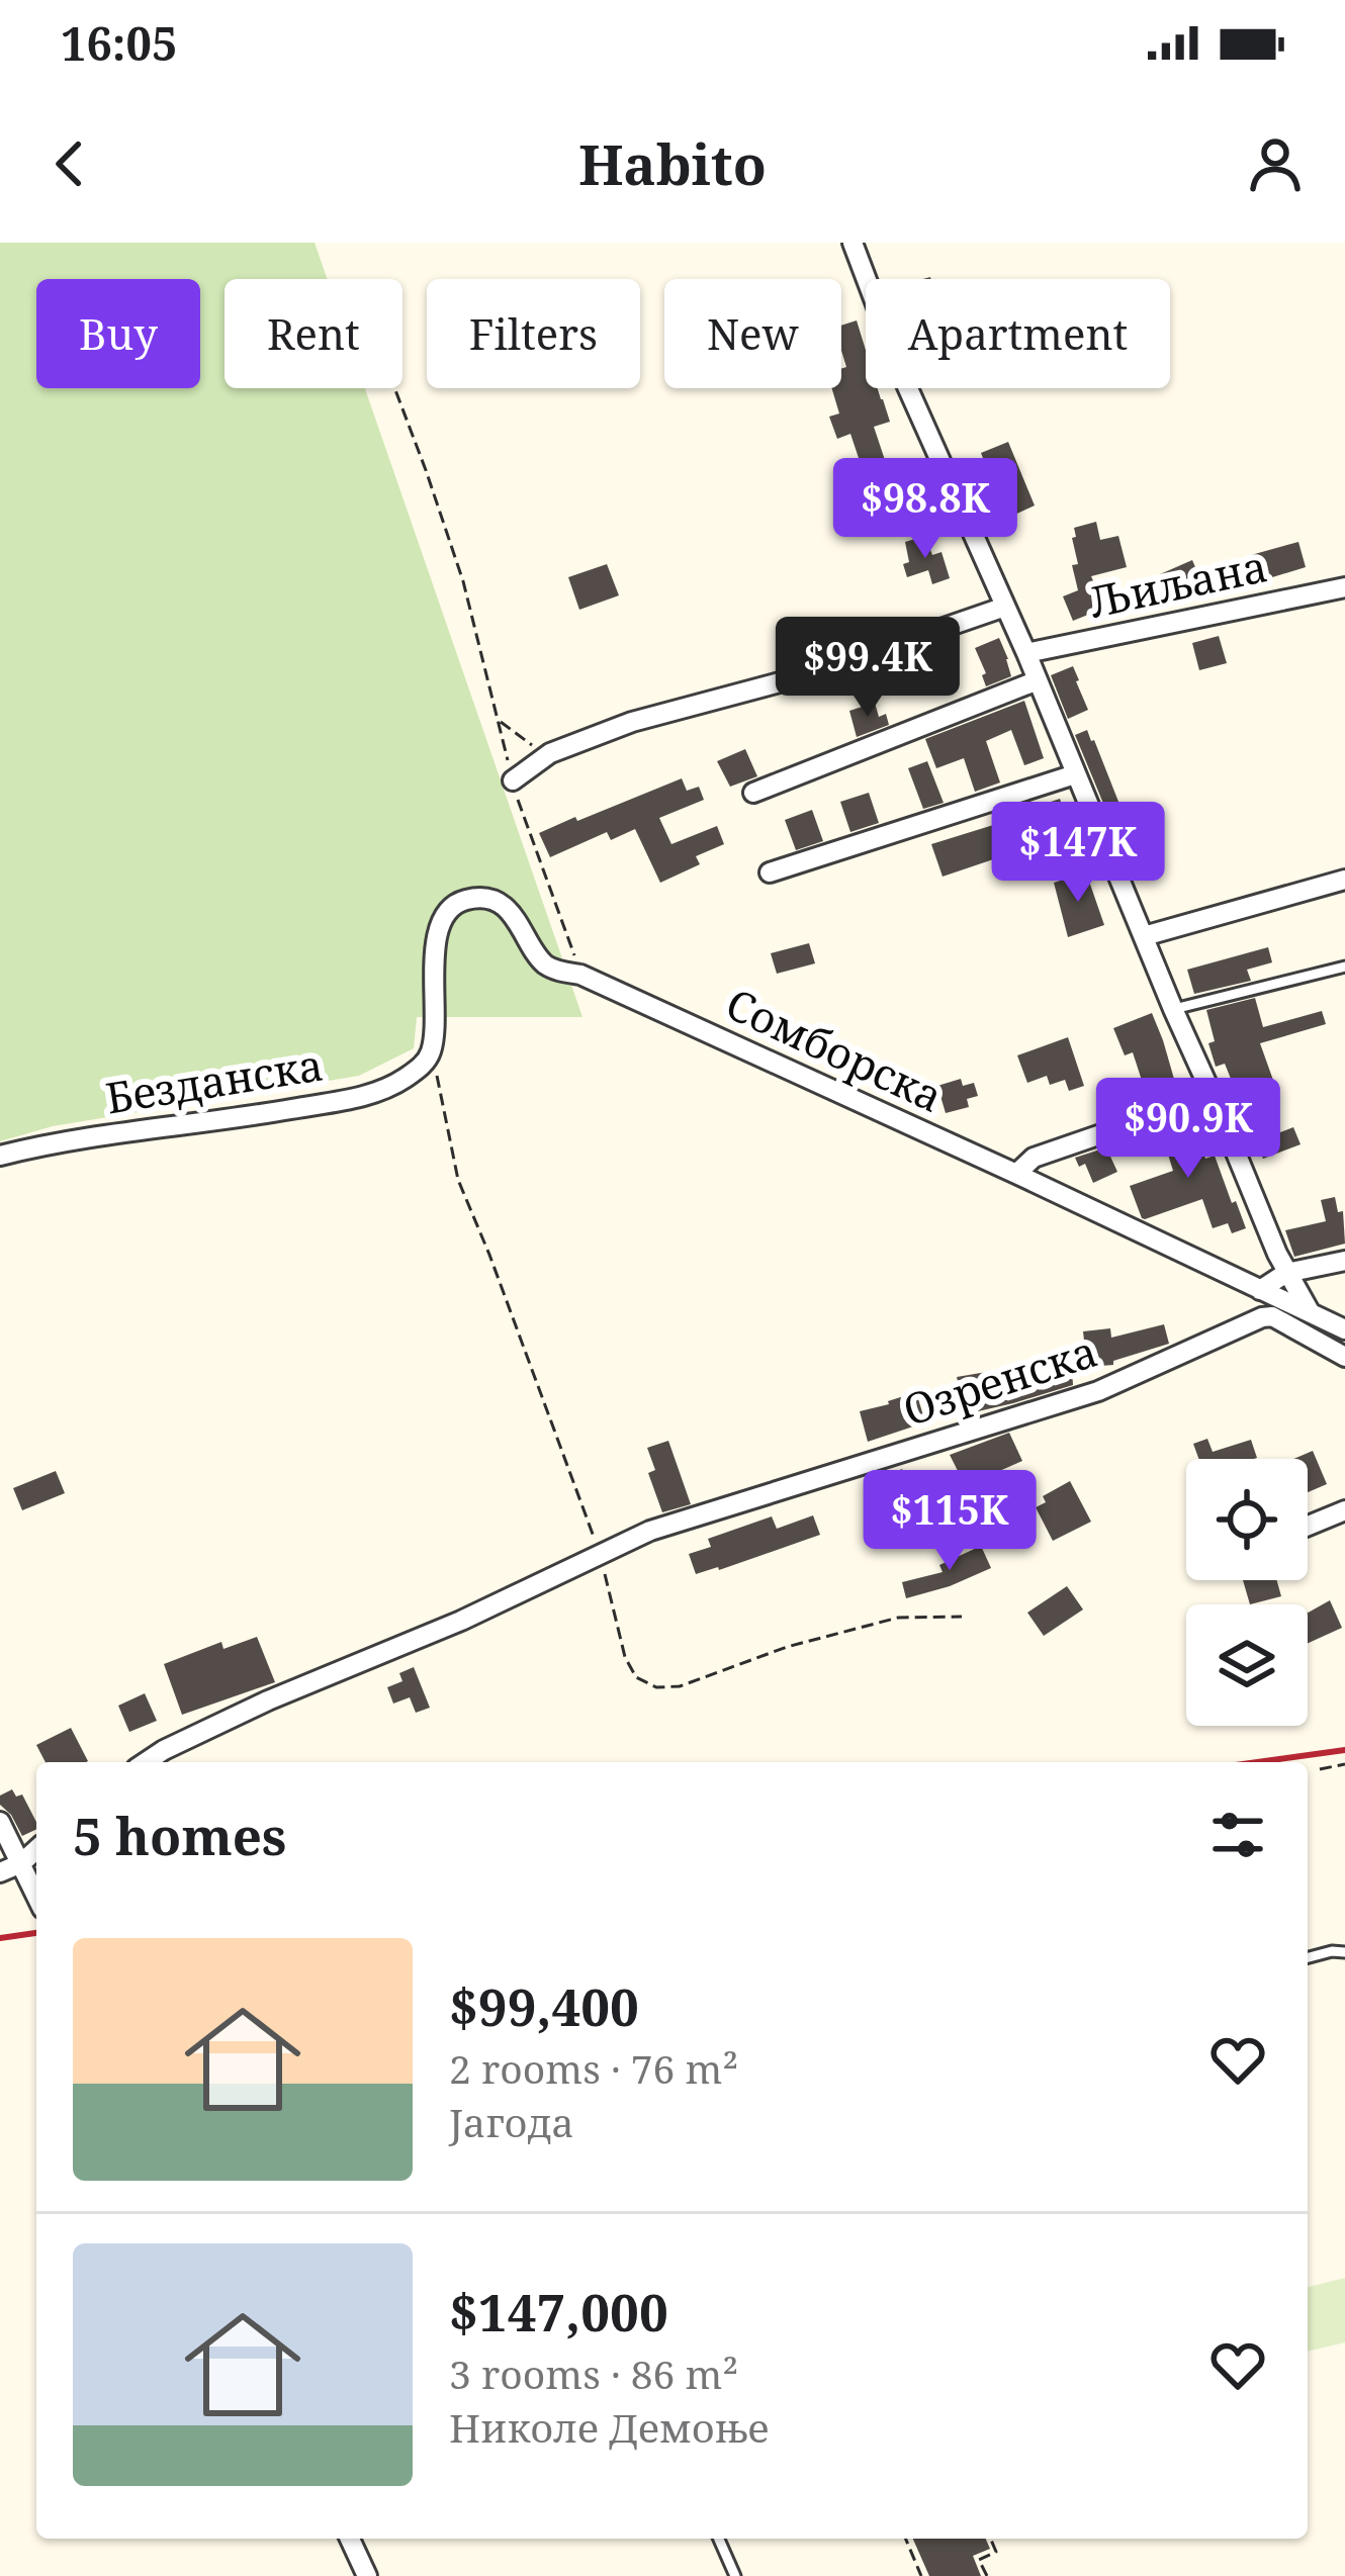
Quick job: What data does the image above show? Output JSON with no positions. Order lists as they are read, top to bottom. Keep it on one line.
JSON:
{"streets":{"street":["Љиљана","Сомборска","Безданска","Озренска"]},"crossings":[["Сомборска","Безданска"]],"page":{"status":"16:05","header":"Habito","chip":["Buy","Rent","Filters","New","Apartment"],"price":["$98.8K","$99.4K","$147K","$90.9K","$115K"],"heading":"5 homes","list":[{"name":"$99,400","note":"2 rooms · 76 m² · Јагода"},{"name":"$147,000","note":"3 rooms · 86 m² · Николе Демоње"}]}}
